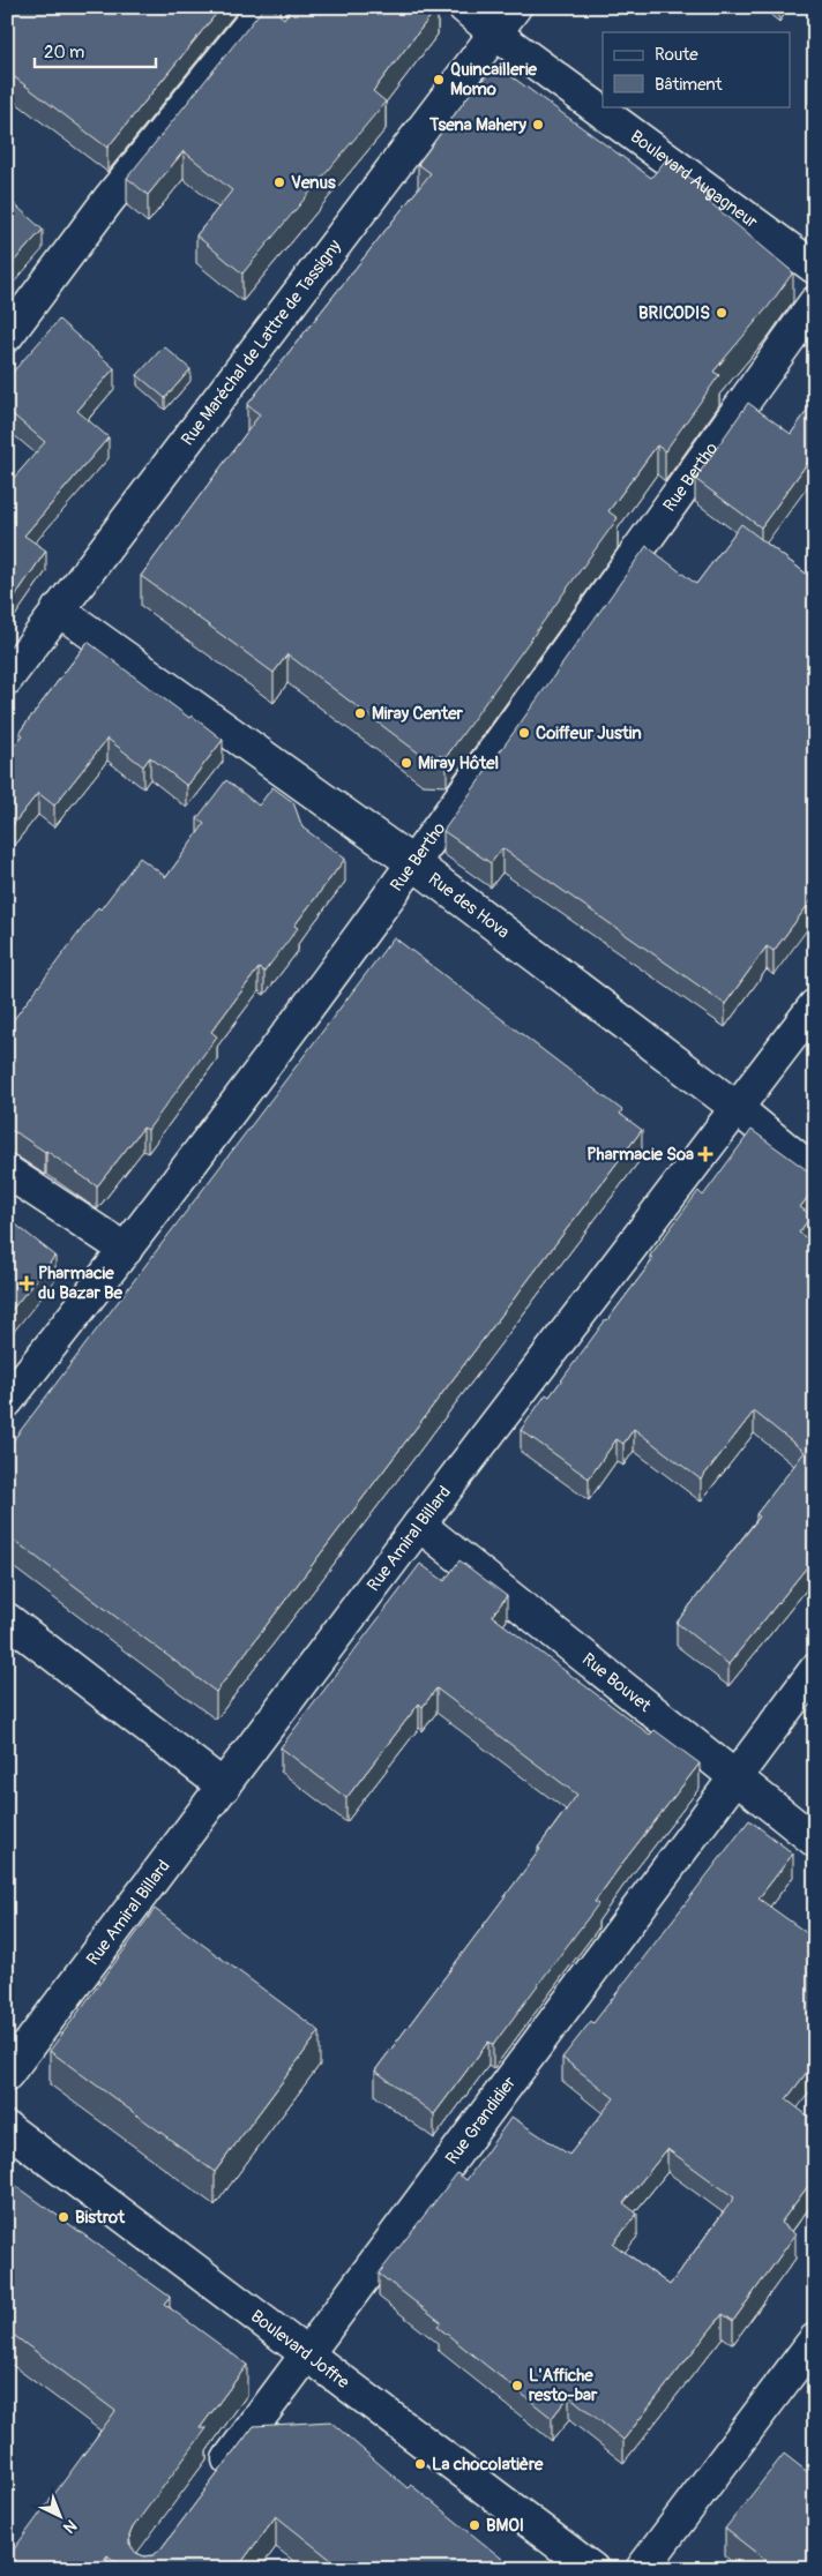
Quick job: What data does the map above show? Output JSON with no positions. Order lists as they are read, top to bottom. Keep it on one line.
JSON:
{"streets":{"street":["Boulevard Augagneur","Rue Maréchal de Lattre de Tassigny","Rue Bertho","Rue des Hova","Rue Amiral Billard","Rue Bouvet","Rue Grandidier","Boulevard Joffre"]},"crossings":[["Boulevard Augagneur","Rue Maréchal de Lattre de Tassigny"],["Rue Maréchal de Lattre de Tassigny","Rue des Hova"],["Rue Bertho","Rue des Hova"],["Rue des Hova","Rue Amiral Billard"],["Rue Amiral Billard","Rue Bouvet"],["Rue Bouvet","Rue Grandidier"],["Rue Grandidier","Boulevard Joffre"]],"places":{"other":["Quincaillerie Momo","Tsena Mahery","Venus","BRICODIS","Miray Center","Coiffeur Justin","Miray Hôtel","Bistrot","L'Affiche resto-bar","La chocolatière","BMOI"],"health":["Pharmacie Soa","Pharmacie du Bazar Be"]},"legend":["Route","Bâtiment"],"scale_bar":"20 m","north":"bottom right"}
